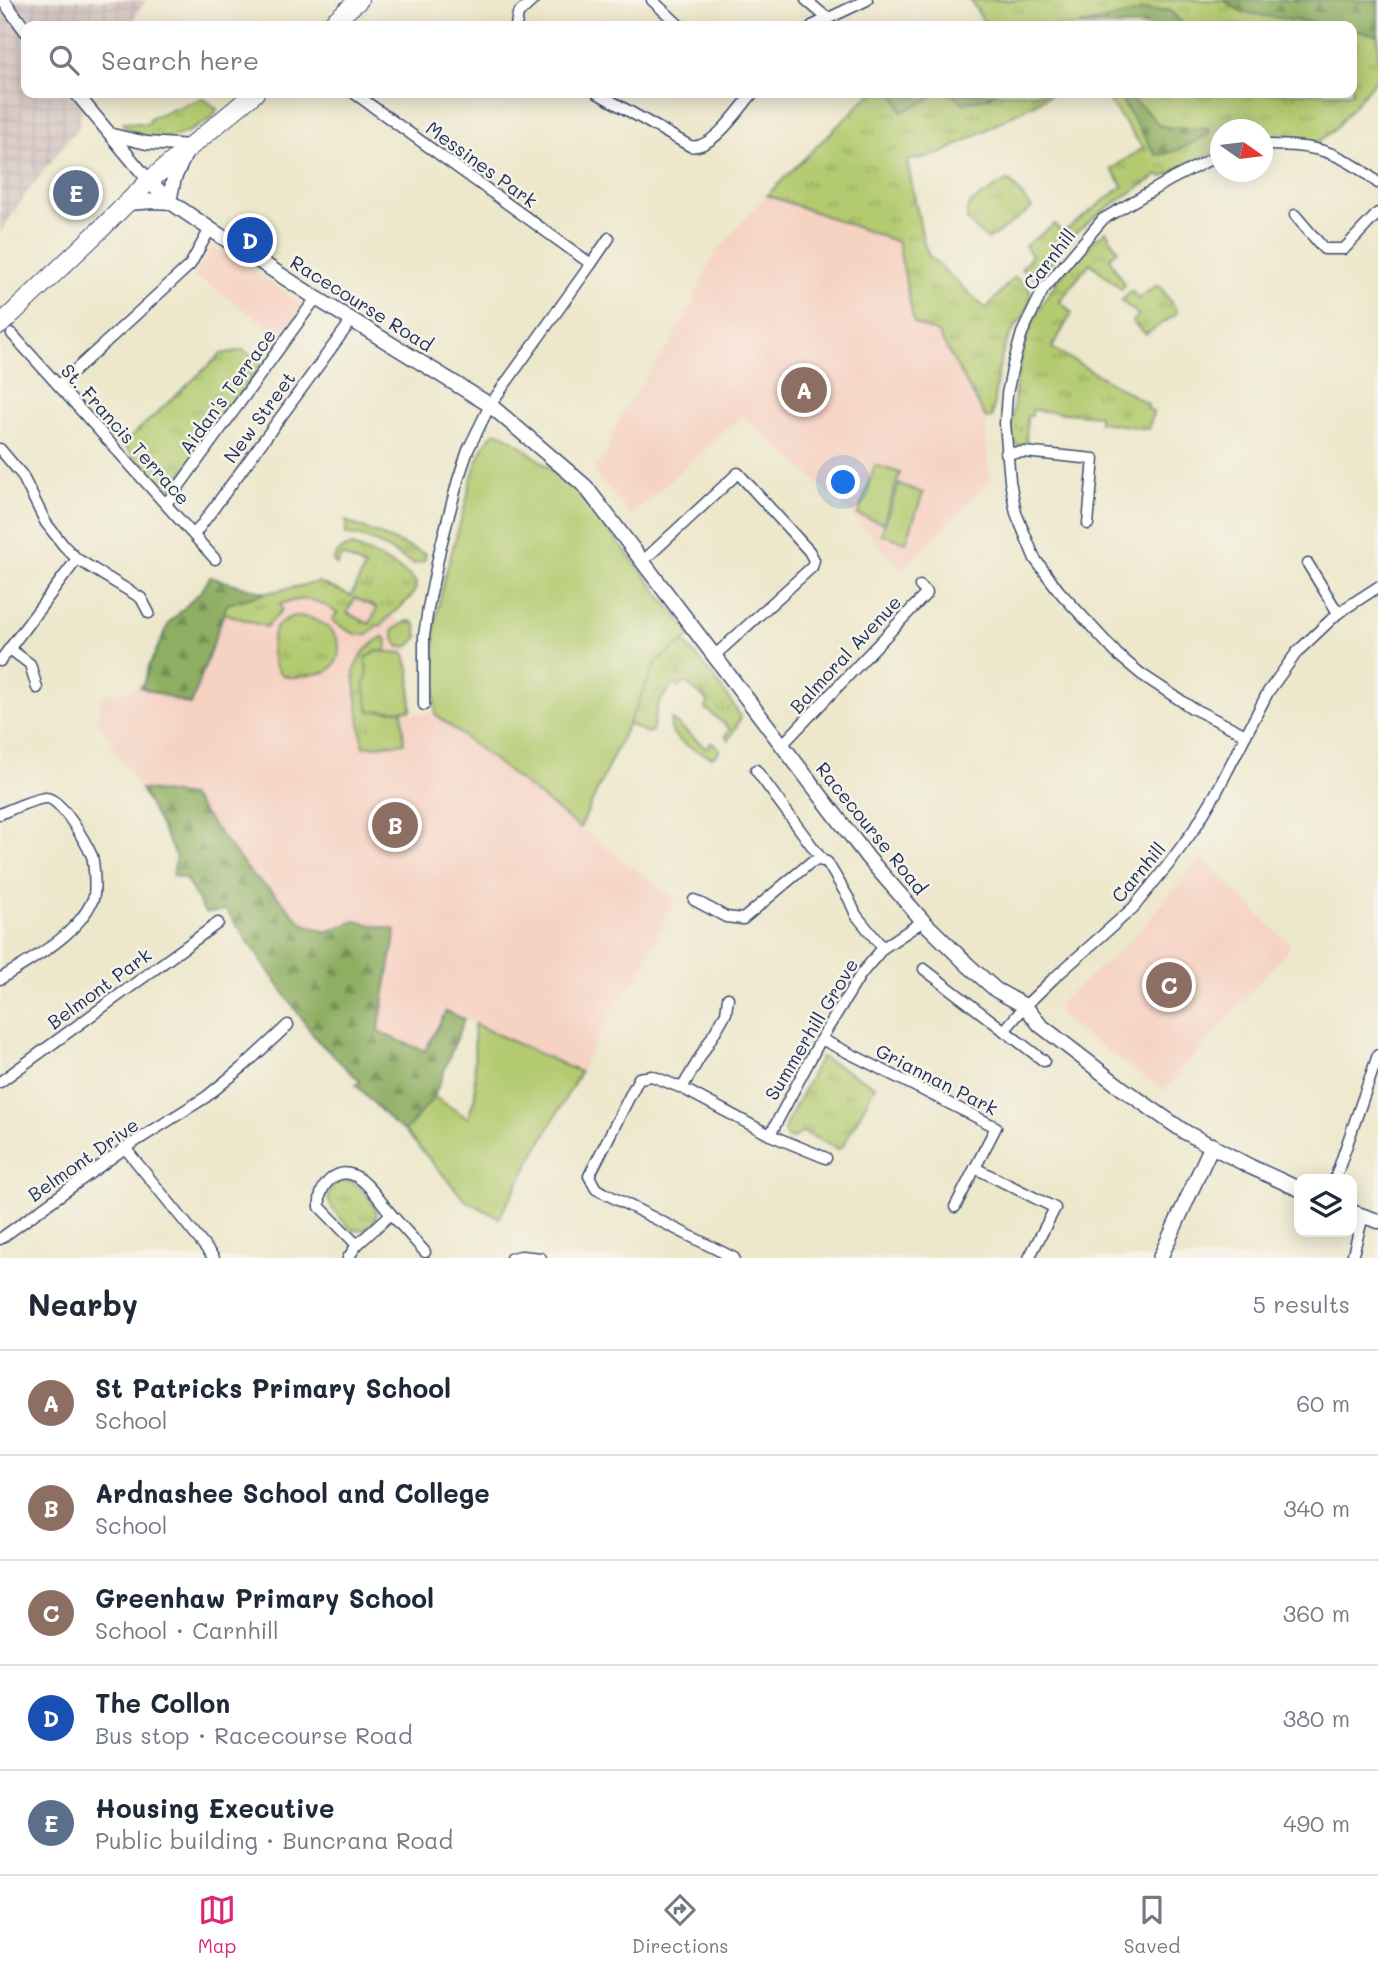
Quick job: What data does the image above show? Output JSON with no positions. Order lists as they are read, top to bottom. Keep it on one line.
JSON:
{"streets":{"main road":["Racecourse Road"],"street":["Messines Park","Carnhill","Aidan's Terrace","New Street","St. Francis Terrace","Balmoral Avenue","Belmont Park","Summerhill Grove","Griannan Park","Belmont Drive"]},"crossings":[["Carnhill","Racecourse Road"],["Racecourse Road","Aidan's Terrace"],["Racecourse Road","New Street"],["Racecourse Road","Balmoral Avenue"],["Racecourse Road","Summerhill Grove"],["Aidan's Terrace","St. Francis Terrace"],["New Street","St. Francis Terrace"],["Summerhill Grove","Griannan Park"]],"north":"right","page":{"search":"Search here","pins":["E","D","A","B","C"],"heading":["Nearby","5 results"],"list":[{"mark":"A","name":"St Patricks Primary School","note":"School","value":"60 m"},{"mark":"B","name":"Ardnashee School and College","note":"School","value":"340 m"},{"mark":"C","name":"Greenhaw Primary School","note":"School · Carnhill","value":"360 m"},{"mark":"D","name":"The Collon","note":"Bus stop · Racecourse Road","value":"380 m"},{"mark":"E","name":"Housing Executive","note":"Public building · Buncrana Road","value":"490 m"}],"nav":["Map","Directions","Saved"]}}
